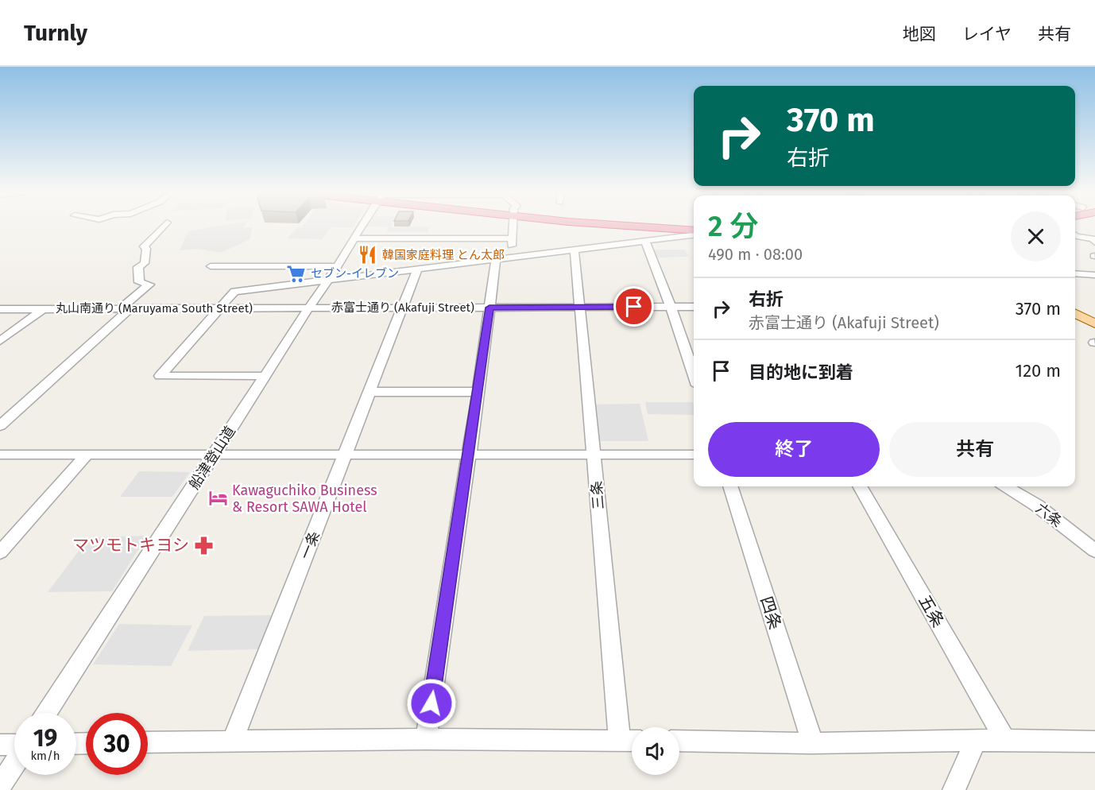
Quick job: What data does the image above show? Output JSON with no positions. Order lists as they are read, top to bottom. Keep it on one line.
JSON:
{"streets":{"street":["赤富士通り (Akafuji Street)","丸山南通り (Maruyama South Street)","船津登山道","三条","六条","一条","五条","四条"]},"crossings":[["赤富士通り (Akafuji Street)","丸山南通り (Maruyama South Street)"],["赤富士通り (Akafuji Street)","船津登山道"],["赤富士通り (Akafuji Street)","三条"],["赤富士通り (Akafuji Street)","一条"],["丸山南通り (Maruyama South Street)","船津登山道"]],"places":{"restaurant":["韓国家庭料理 とん太郎"],"supermarket":["セブン-イレブン"],"hotel":["Kawaguchiko Business & Resort SAWA Hotel"],"pharmacy":["マツモトキヨシ"]},"page":{"header":"Turnly","nav":["地図","レイヤ","共有"],"turn":["370 m","右折"],"heading":["2 分","490 m · 08:00"],"list":[{"name":"右折","note":"赤富士通り (Akafuji Street)","value":"370 m"},{"name":"目的地に到着","value":"120 m"}],"buttons":["終了","共有"],"speed":"19 km/h","limit":"30"}}
